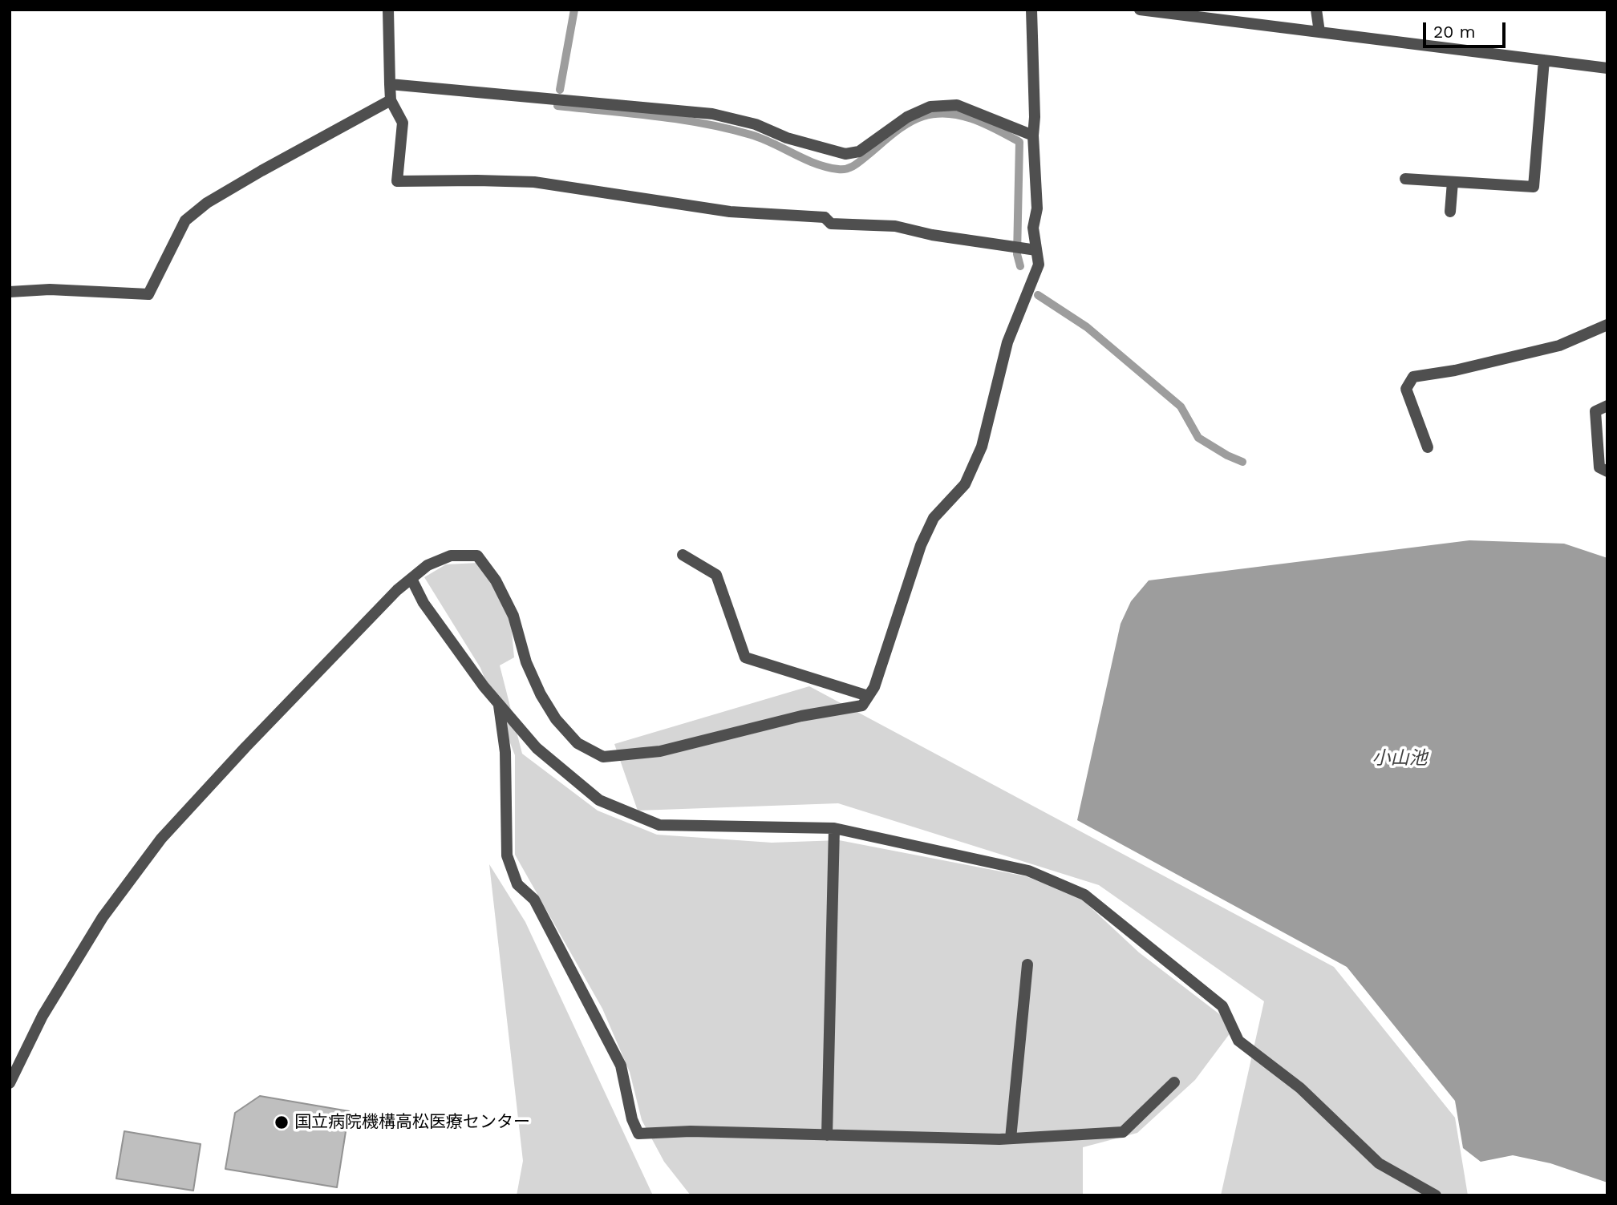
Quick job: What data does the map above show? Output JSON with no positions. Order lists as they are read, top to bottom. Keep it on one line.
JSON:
{"water":["小山池"],"places":["国立病院機構高松医療センター"],"scale_bar":"20 m"}
